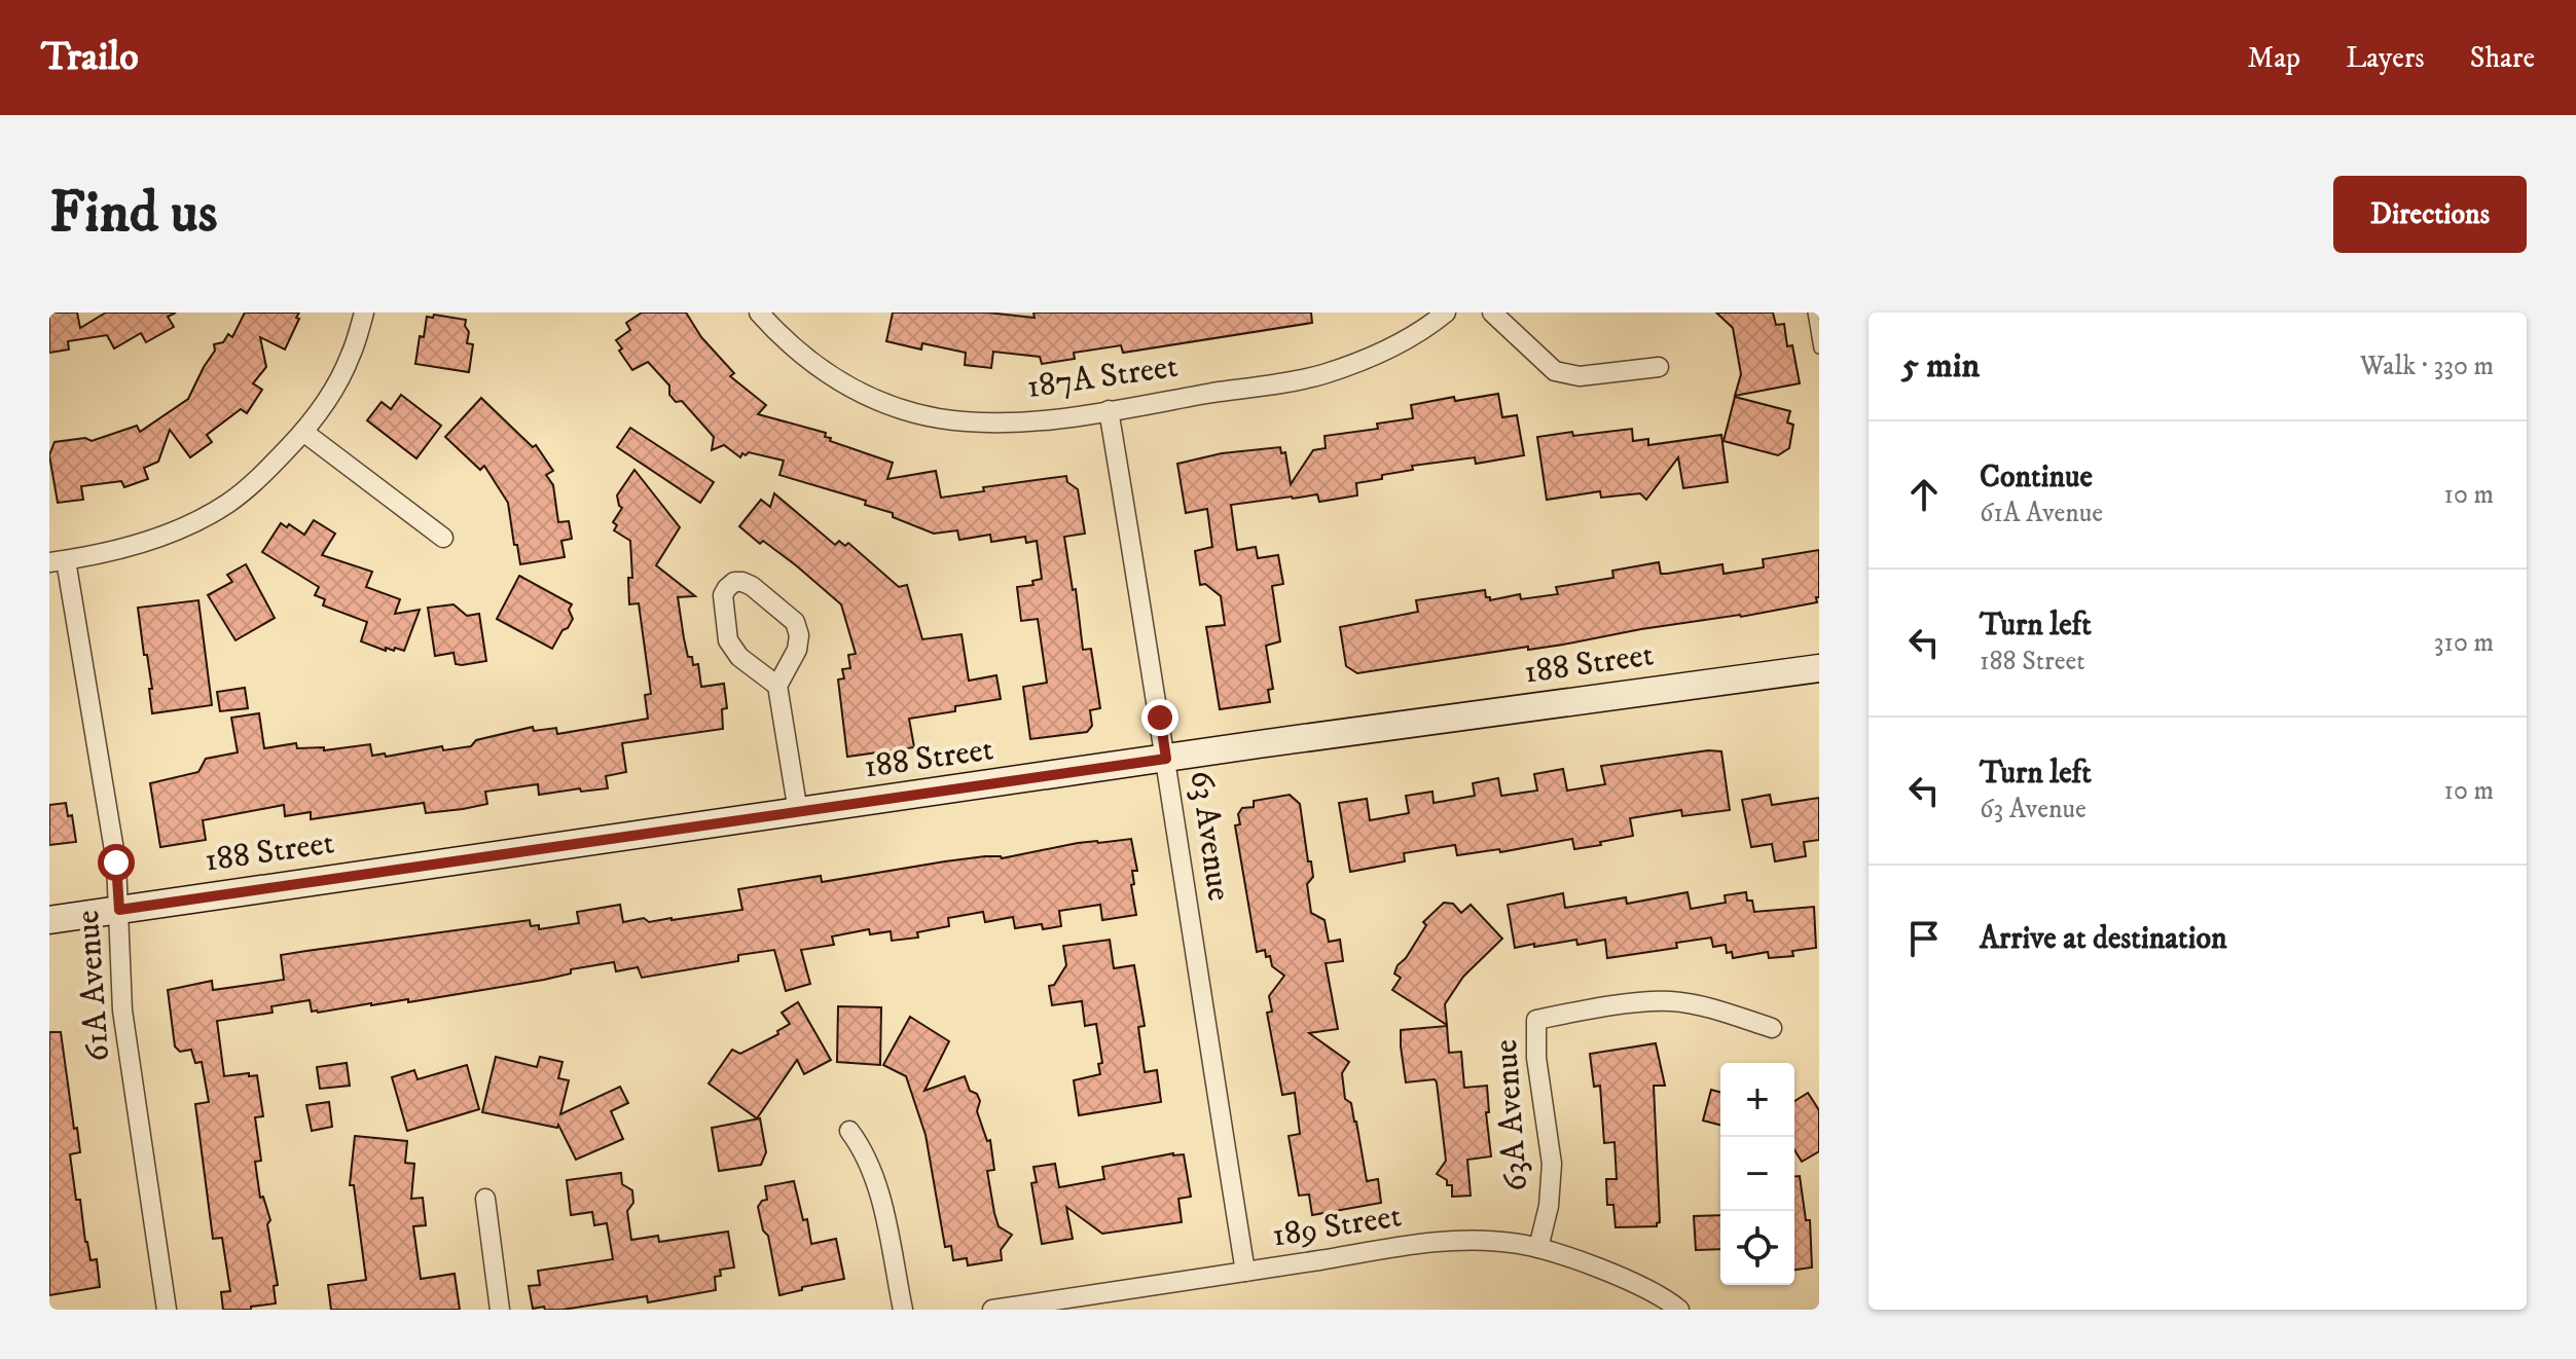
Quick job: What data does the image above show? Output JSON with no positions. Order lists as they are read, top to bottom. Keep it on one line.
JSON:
{"streets":{"street":["187A Street","188 Street","63 Avenue","61A Avenue","63A Avenue","189 Street"]},"crossings":[["187A Street","63 Avenue"],["188 Street","63 Avenue"],["188 Street","61A Avenue"],["63 Avenue","189 Street"],["63A Avenue","189 Street"]],"page":{"header":"Trailo","nav":["Map","Layers","Share"],"buttons":"Directions","title":"Find us","heading":["5 min","Walk · 330 m"],"list":[["Continue","61A Avenue","10 m"],["Turn left","188 Street","310 m"],["Turn left","63 Avenue","10 m"],"Arrive at destination"],"map_buttons":["+","−"]}}
